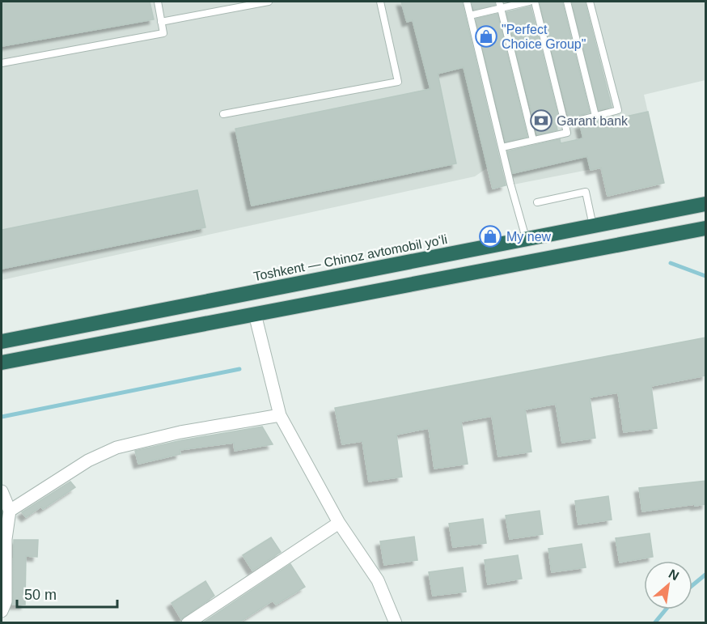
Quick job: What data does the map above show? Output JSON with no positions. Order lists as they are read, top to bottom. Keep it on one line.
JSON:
{"streets":{"highway":["Toshkent — Chinoz avtomobil yoʻli"]},"places":{"shop":["\"Perfect Choice Group\"","My new"],"bank":["Garant bank"]},"scale_bar":"50 m","north":"top right"}
